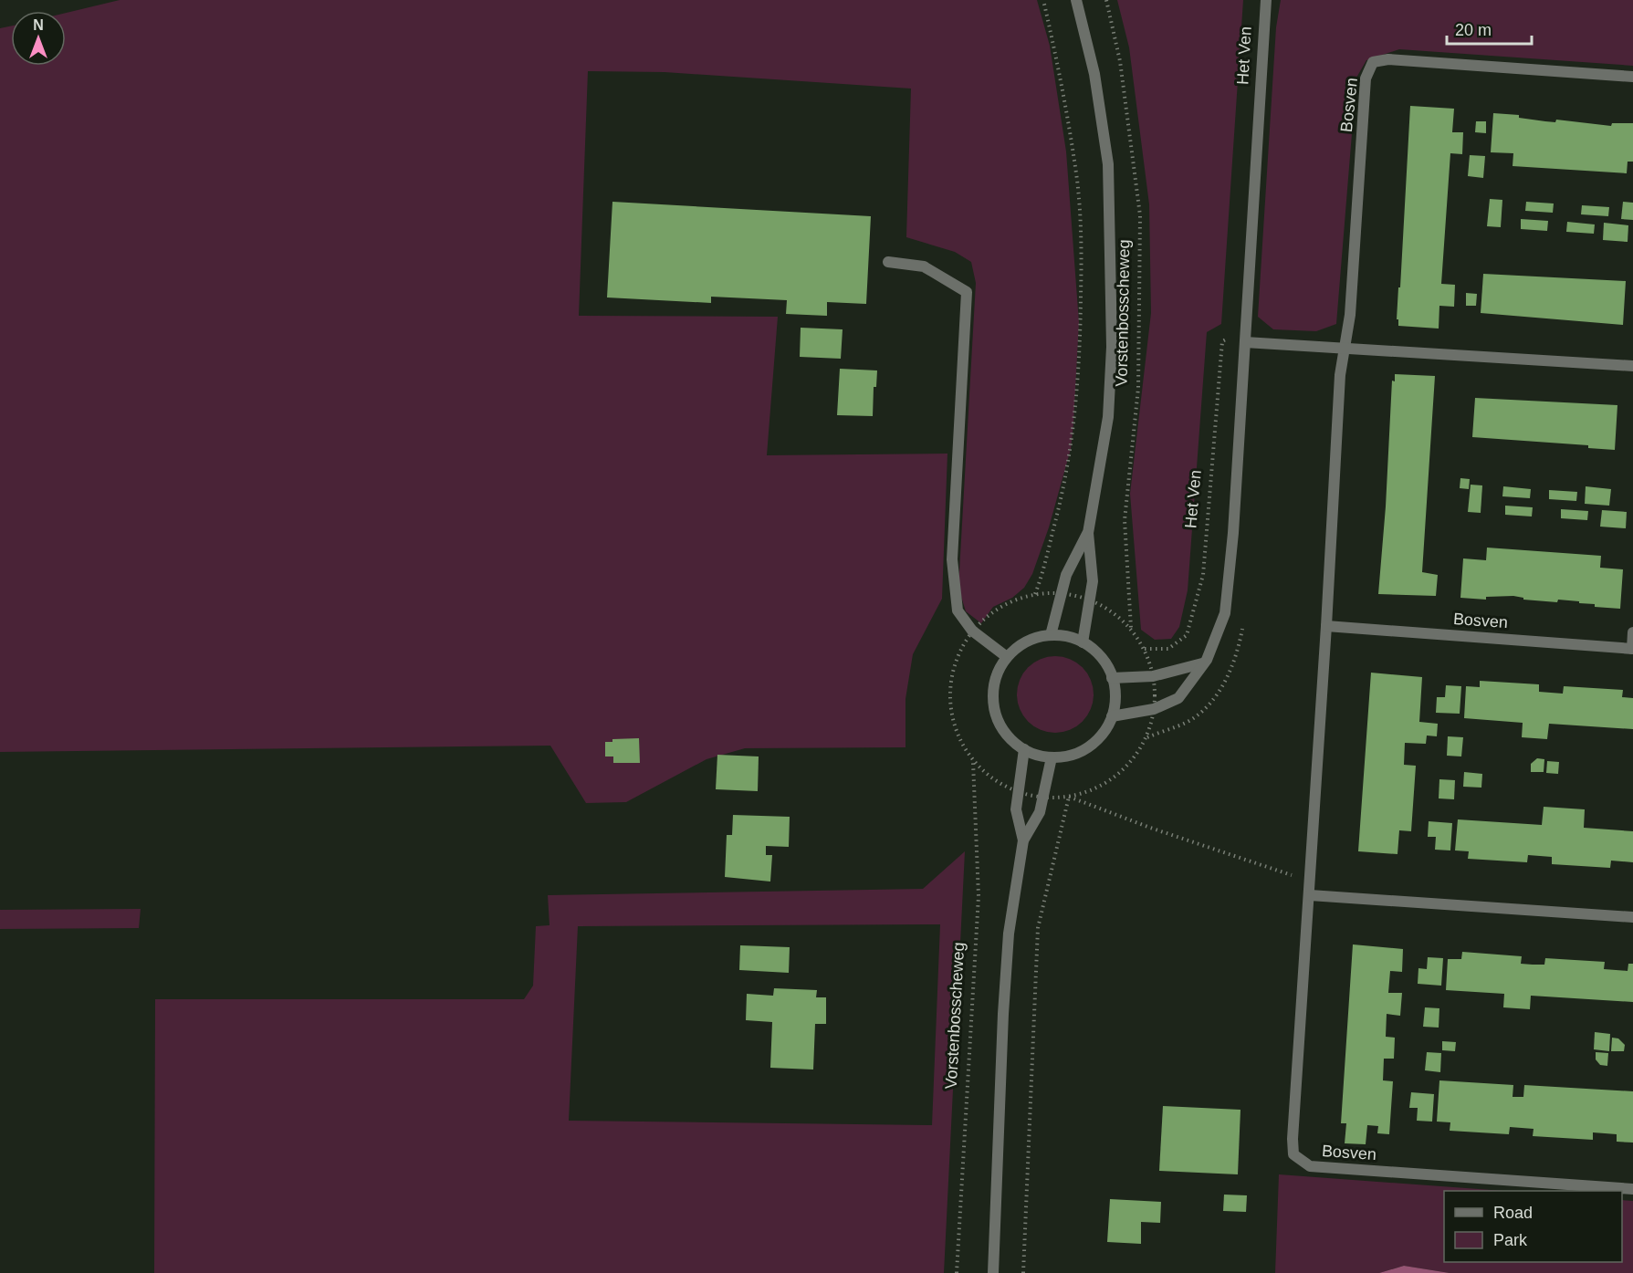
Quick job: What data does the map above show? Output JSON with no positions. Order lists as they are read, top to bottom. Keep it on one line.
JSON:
{"streets":{"street":["Het Ven","Bosven","Vorstenbosscheweg"]},"crossings":[["Het Ven","Vorstenbosscheweg"]],"legend":["Road","Park"],"scale_bar":"20 m","north":"top"}
